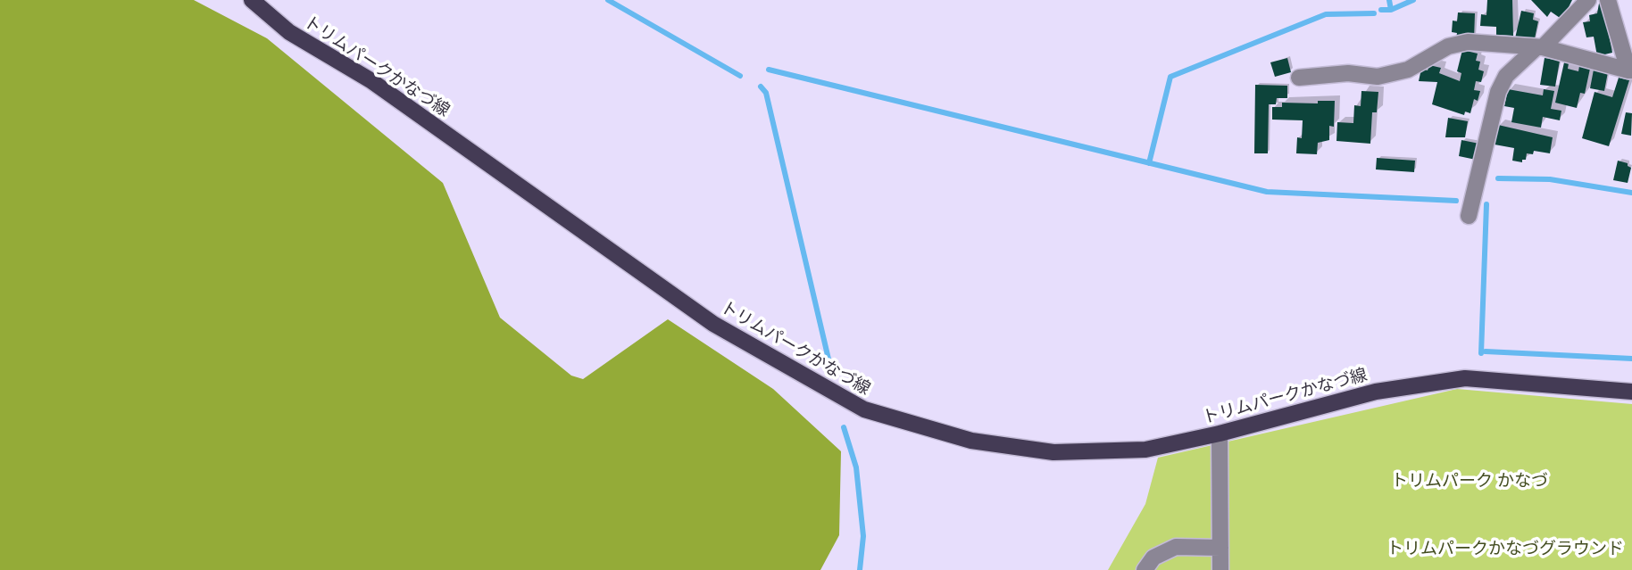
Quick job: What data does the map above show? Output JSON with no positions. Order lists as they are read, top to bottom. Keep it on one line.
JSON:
{"streets":{"main road":["トリムパークかなづ線"]},"parks":["トリムパーク かなづ","トリムパークかなづグラウンド"]}
